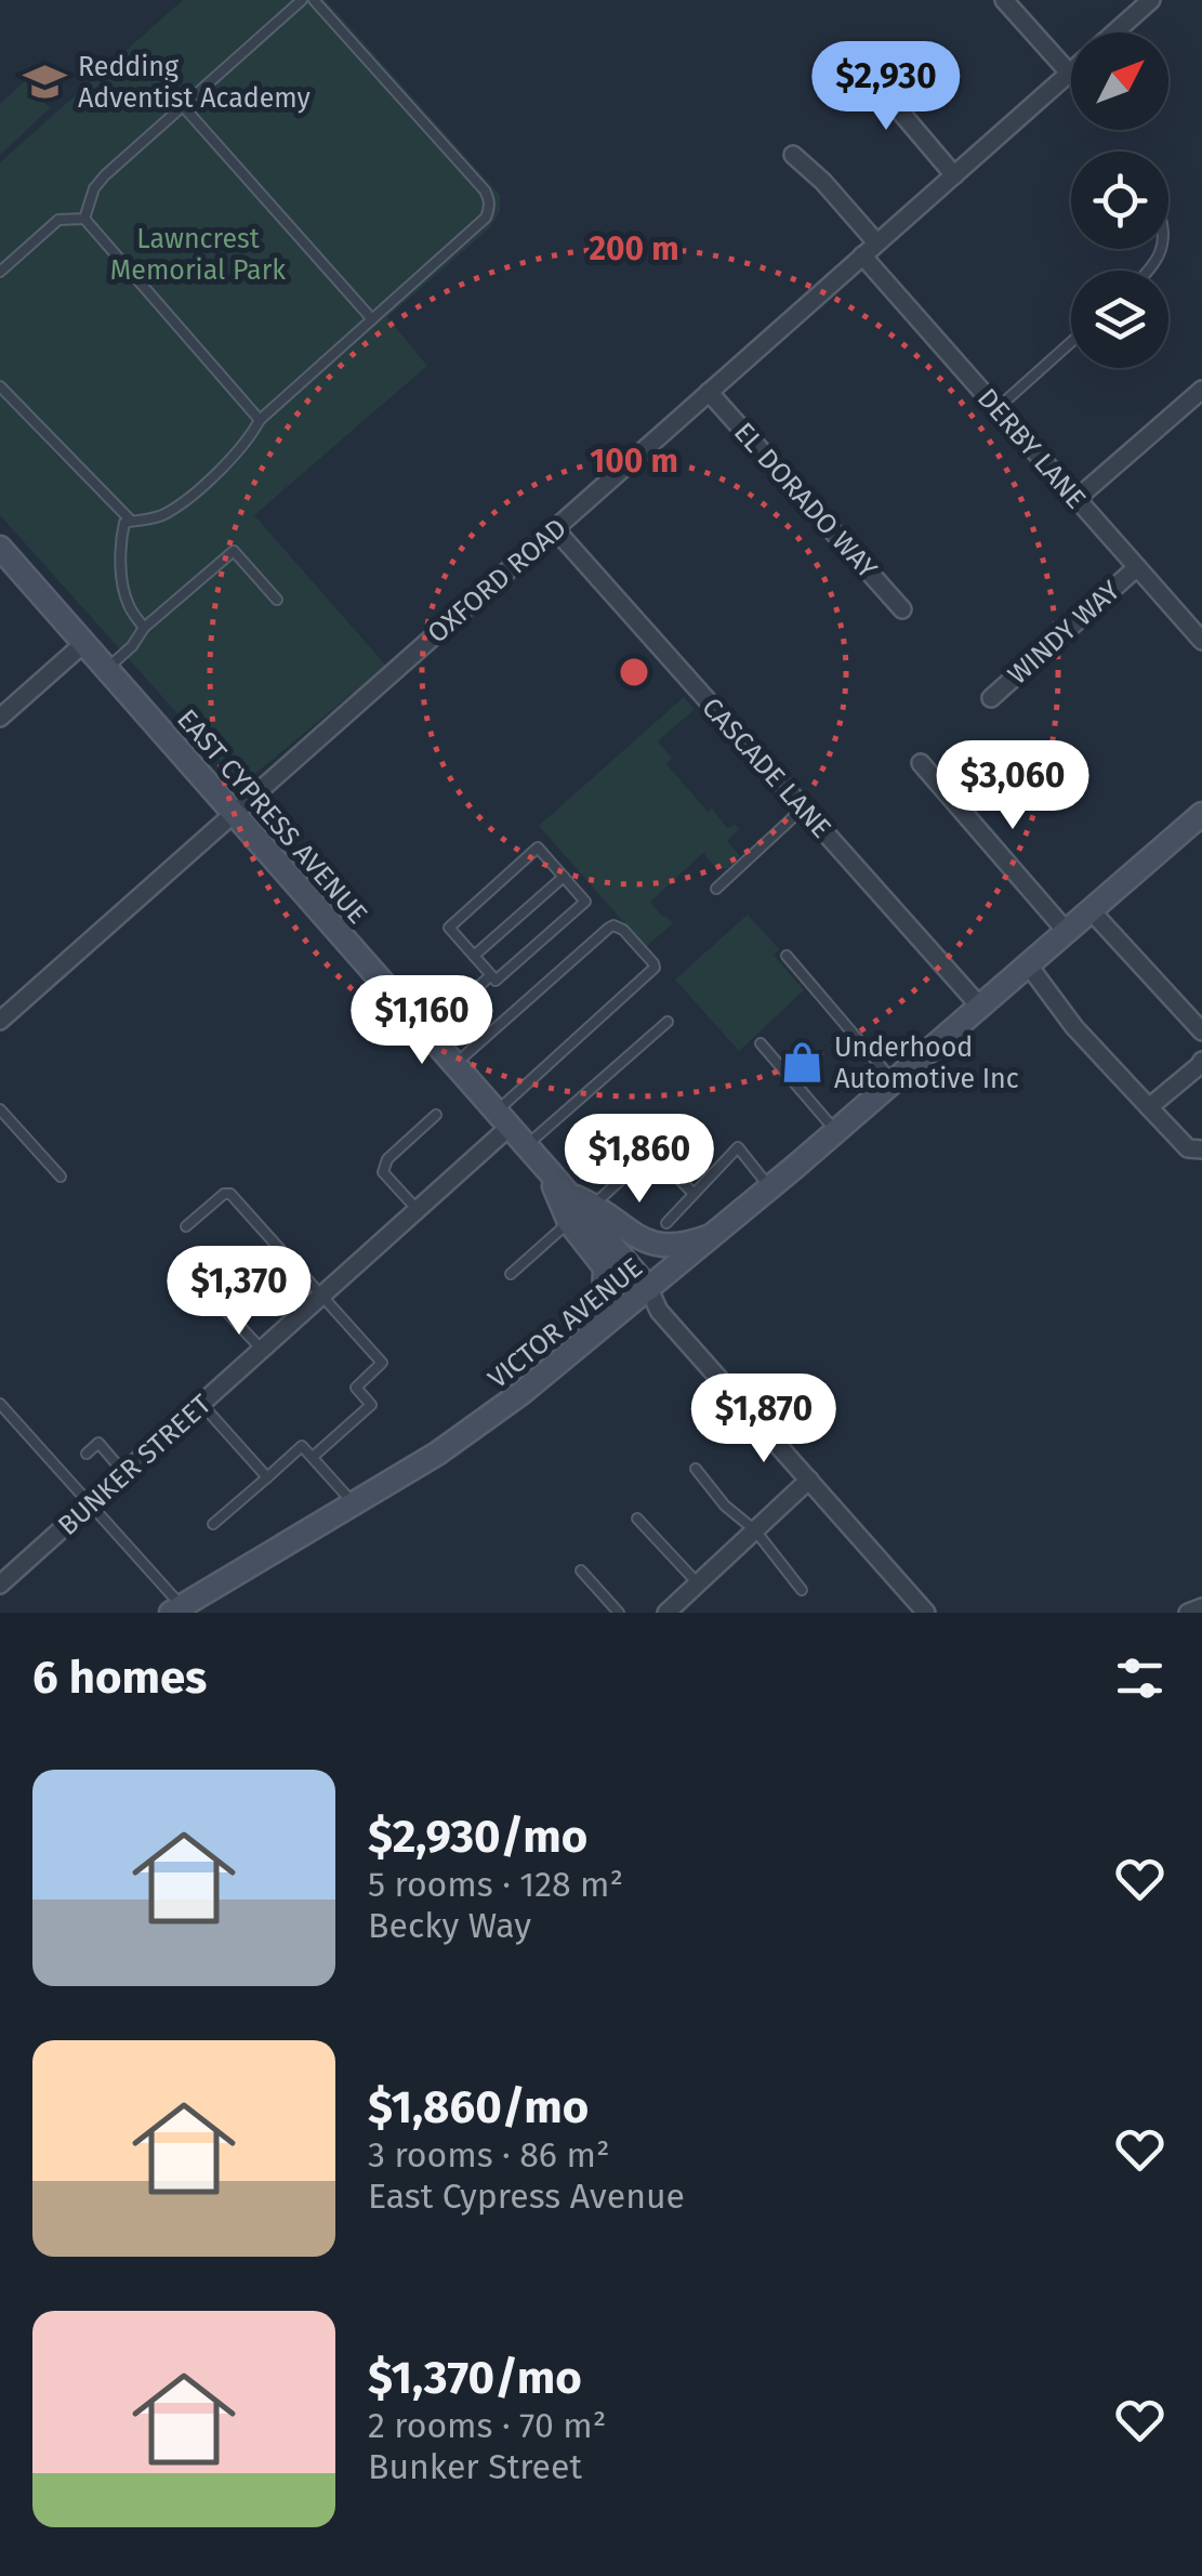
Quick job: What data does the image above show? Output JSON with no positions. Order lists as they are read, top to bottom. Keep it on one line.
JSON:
{"streets":{"main road":["EAST CYPRESS AVENUE","VICTOR AVENUE"],"street":["DERBY LANE","EL DORADO WAY","OXFORD ROAD","WINDY WAY","CASCADE LANE","BUNKER STREET"]},"crossings":[["DERBY LANE","OXFORD ROAD"],["DERBY LANE","WINDY WAY"],["EL DORADO WAY","OXFORD ROAD"],["OXFORD ROAD","CASCADE LANE"],["OXFORD ROAD","EAST CYPRESS AVENUE"],["CASCADE LANE","VICTOR AVENUE"],["EAST CYPRESS AVENUE","VICTOR AVENUE"],["EAST CYPRESS AVENUE","BUNKER STREET"]],"parks":["Lawncrest Memorial Park"],"places":{"school or university":["Redding Adventist Academy"],"shop":["Underhood Automotive Inc"]},"north":"top right","page":{"price":["$2,930","$3,060","$1,160","$1,860","$1,370","$1,870"],"heading":"6 homes","list":[{"name":"$2,930/mo","note":"5 rooms · 128 m² · Becky Way"},{"name":"$1,860/mo","note":"3 rooms · 86 m² · East Cypress Avenue"},{"name":"$1,370/mo","note":"2 rooms · 70 m² · Bunker Street"}]},"rings":["200 m","100 m"]}
